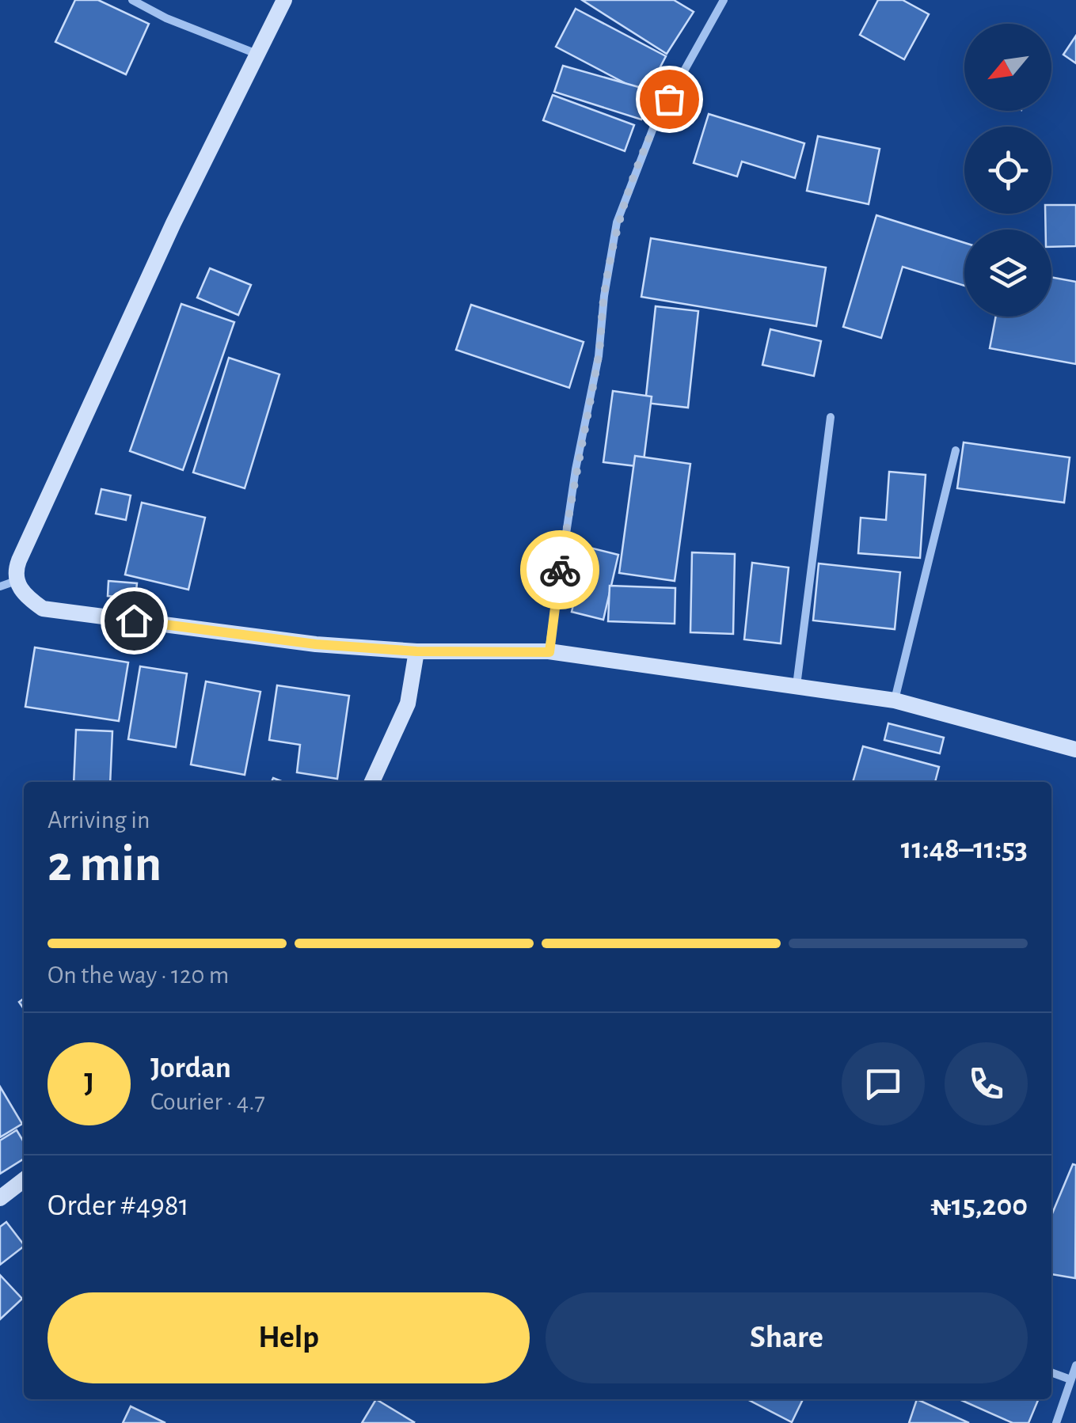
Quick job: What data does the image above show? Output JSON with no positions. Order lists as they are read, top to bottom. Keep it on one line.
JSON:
{"north":"bottom left","page":{"heading":["2 min","Arriving in","11:48–11:53"],"panel":["Jordan","Courier · 4.7","Order #4981","₦15,200"],"bar":"On the way · 120 m","round":"J","buttons":["Help","Share"]}}
